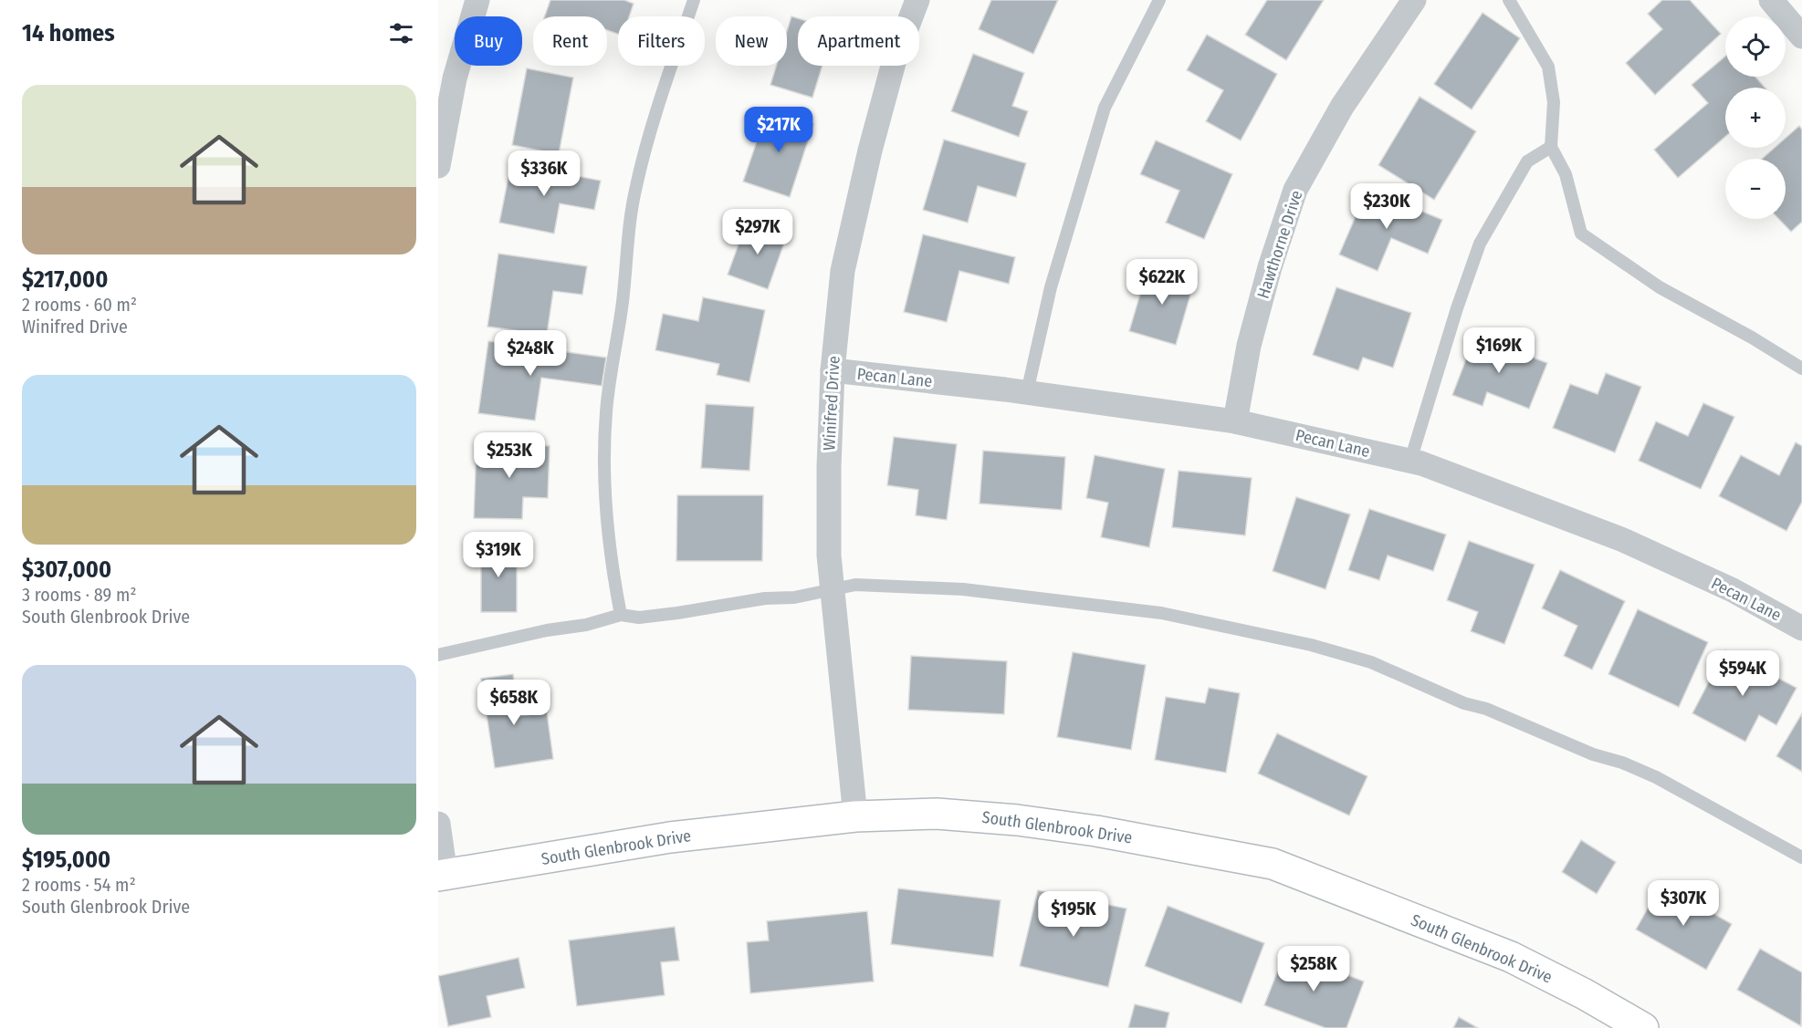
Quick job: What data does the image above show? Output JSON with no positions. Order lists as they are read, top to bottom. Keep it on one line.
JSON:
{"streets":{"street":["Hawthorne Drive","Pecan Lane","Winifred Drive","South Glenbrook Drive"]},"crossings":[["Hawthorne Drive","Pecan Lane"],["Pecan Lane","Winifred Drive"],["Winifred Drive","South Glenbrook Drive"]],"page":{"heading":"14 homes","map_buttons":["+","−"],"chip":["Buy","Rent","Filters","New","Apartment"],"list":[{"name":"$217,000","note":"2 rooms · 60 m² · Winifred Drive"},{"name":"$307,000","note":"3 rooms · 89 m² · South Glenbrook Drive"},{"name":"$195,000","note":"2 rooms · 54 m² · South Glenbrook Drive"}],"price":["$217K","$336K","$230K","$297K","$622K","$169K","$248K","$253K","$319K","$594K","$658K","$307K","$195K","$258K"]}}
